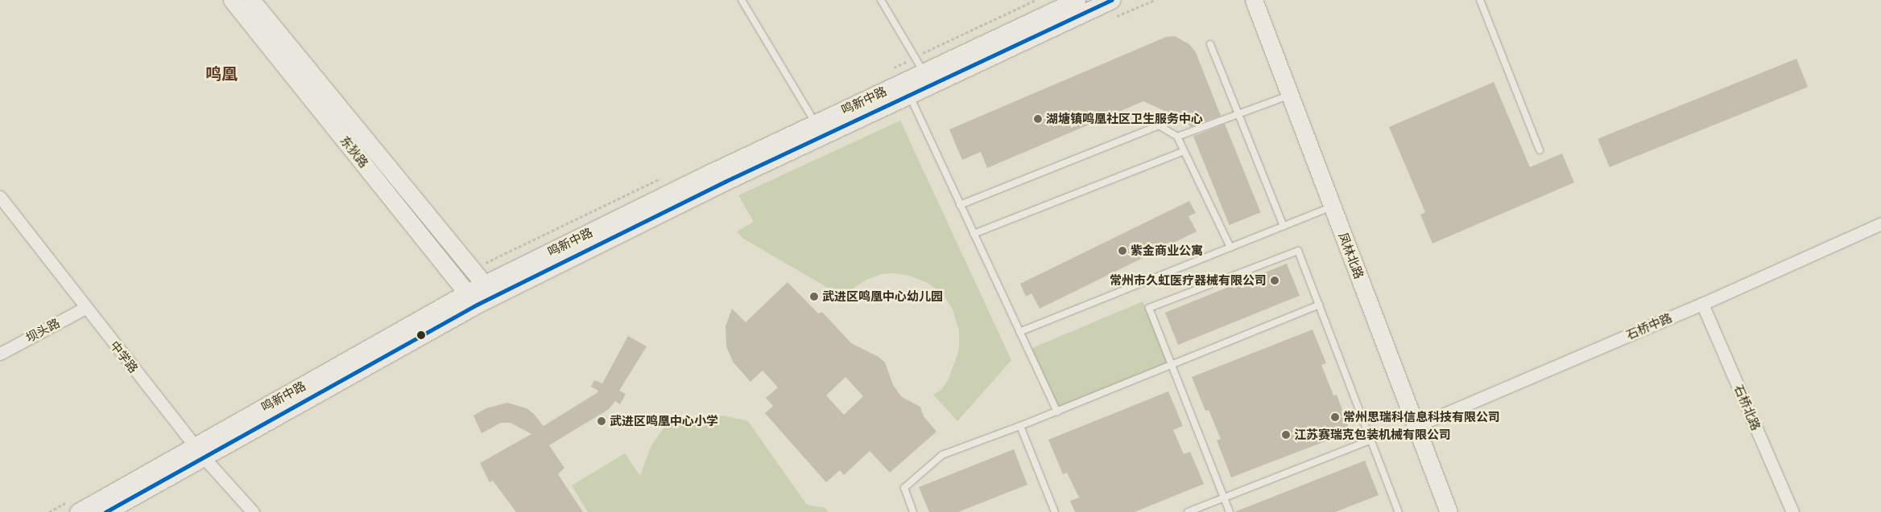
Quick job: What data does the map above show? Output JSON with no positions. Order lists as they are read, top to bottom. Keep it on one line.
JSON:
{"streets":{"main road":["鸣新中路","东狄路","凤林北路"],"street":["石桥中路","坝头路","中学路","石桥北路"]},"crossings":[["鸣新中路","东狄路"],["鸣新中路","中学路"],["凤林北路","石桥中路"],["石桥中路","石桥北路"],["坝头路","中学路"]],"districts":["鸣凰"],"places":["湖塘镇鸣凰社区卫生服务中心","紫金商业公寓","常州市久虹医疗器械有限公司","武进区鸣凰中心幼儿园","常州思瑞科信息科技有限公司","武进区鸣凰中心小学","江苏赛瑞克包装机械有限公司"]}
